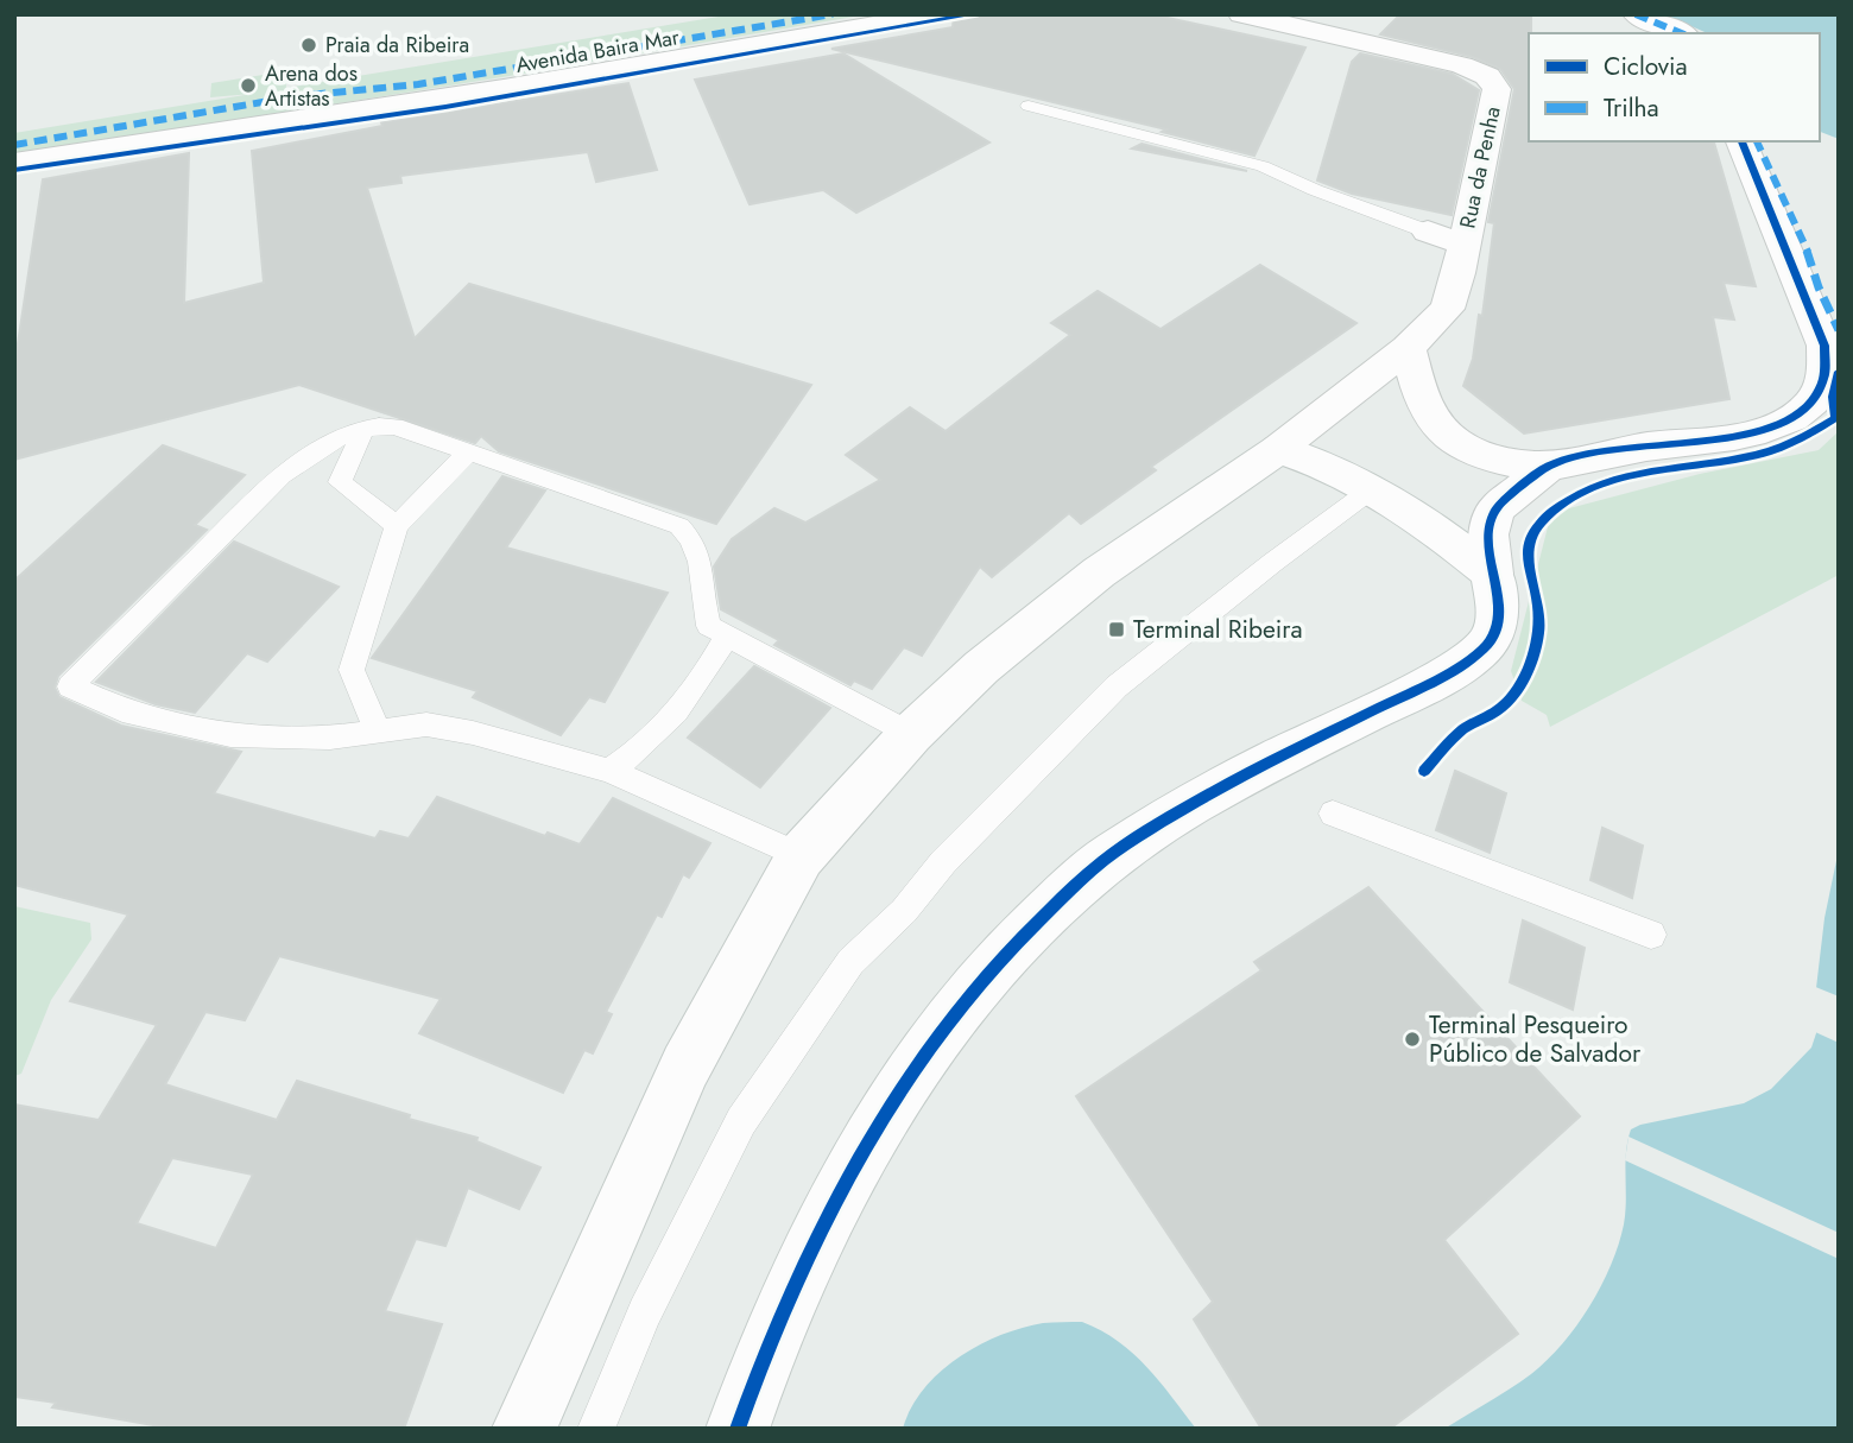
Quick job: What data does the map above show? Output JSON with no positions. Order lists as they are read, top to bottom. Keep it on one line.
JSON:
{"streets":{"street":["Avenida Baira Mar","Rua da Penha"]},"places":{"other":["Praia da Ribeira","Arena dos Artistas","Terminal Pesqueiro Público de Salvador"],"transit":["Terminal Ribeira"]},"legend":["Ciclovia","Trilha"]}
